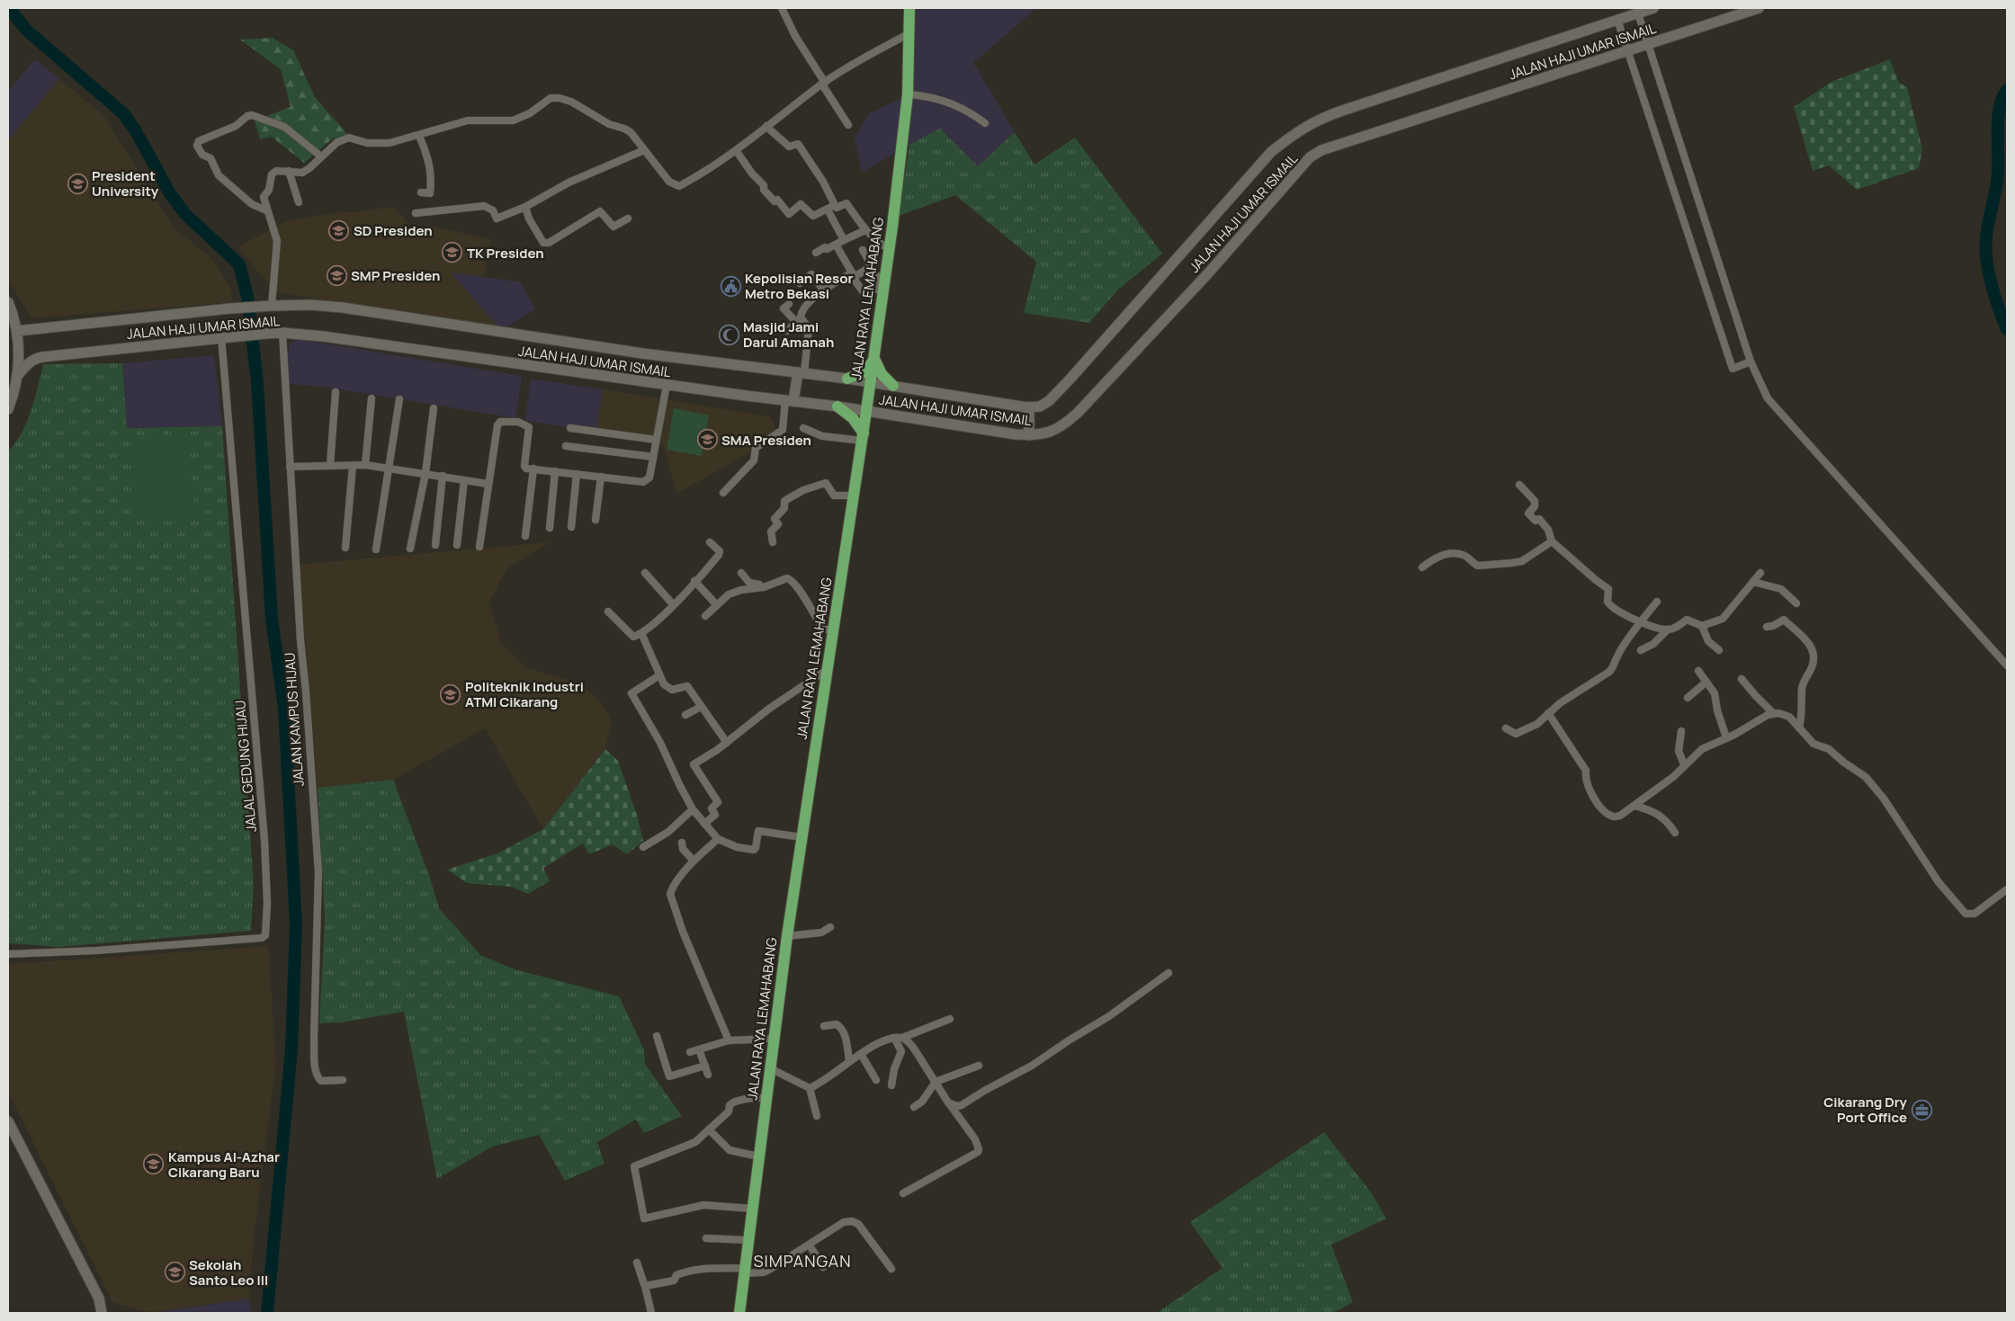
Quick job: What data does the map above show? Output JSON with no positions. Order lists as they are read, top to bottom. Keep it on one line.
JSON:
{"streets":{"main road":["JALAN HAJI UMAR ISMAIL","JALAN RAYA LEMAHABANG"],"street":["JALAN KAMPUS HIJAU","JALAL GEDUNG HIJAU"]},"crossings":[["JALAN HAJI UMAR ISMAIL","JALAN RAYA LEMAHABANG"],["JALAN HAJI UMAR ISMAIL","JALAN KAMPUS HIJAU"],["JALAN HAJI UMAR ISMAIL","JALAL GEDUNG HIJAU"]],"districts":["SIMPANGAN"],"places":{"school or university":["President University","SD Presiden","TK Presiden","SMP Presiden","SMA Presiden","Politeknik Industri ATMI Cikarang","Kampus Al-Azhar Cikarang Baru","Sekolah Santo Leo III"],"public building":["Kepolisian Resor Metro Bekasi"],"mosque":["Masjid Jami Darul Amanah"],"office":["Cikarang Dry Port Office"]}}
